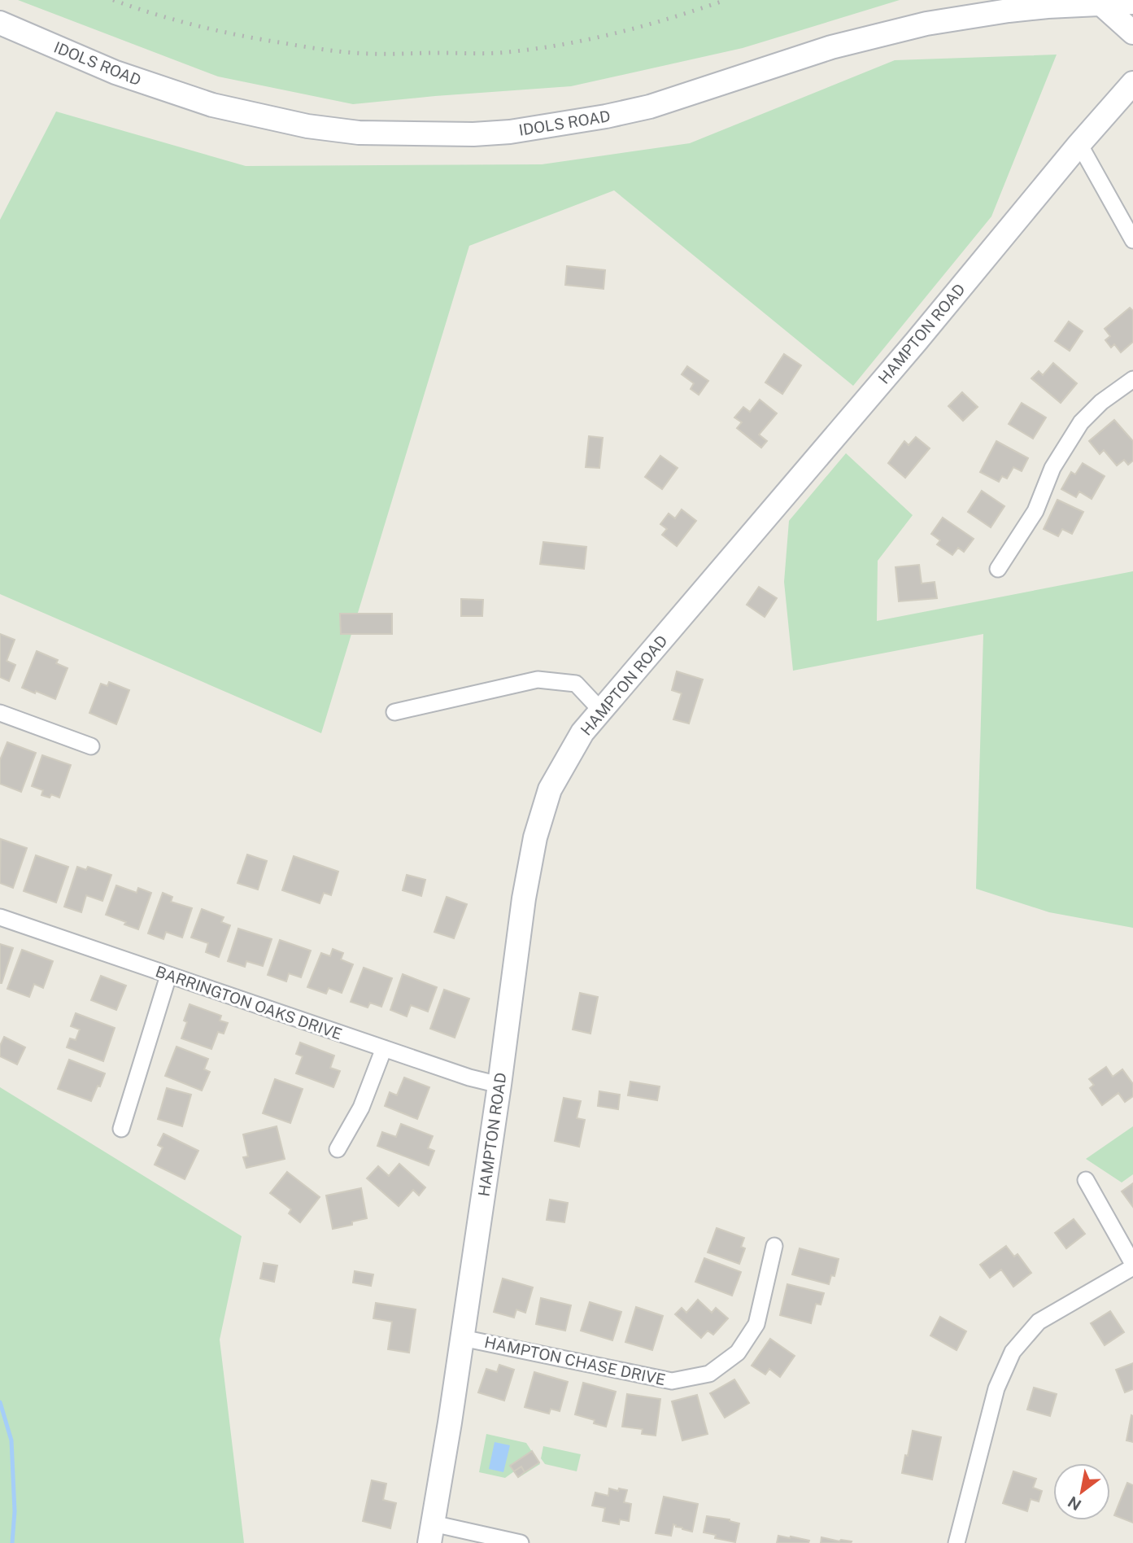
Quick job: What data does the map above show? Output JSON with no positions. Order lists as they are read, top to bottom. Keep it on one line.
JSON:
{"streets":{"main road":["IDOLS ROAD","HAMPTON ROAD"],"street":["BARRINGTON OAKS DRIVE","HAMPTON CHASE DRIVE"]},"crossings":[["HAMPTON ROAD","BARRINGTON OAKS DRIVE"],["HAMPTON ROAD","HAMPTON CHASE DRIVE"]],"north":"bottom left"}
